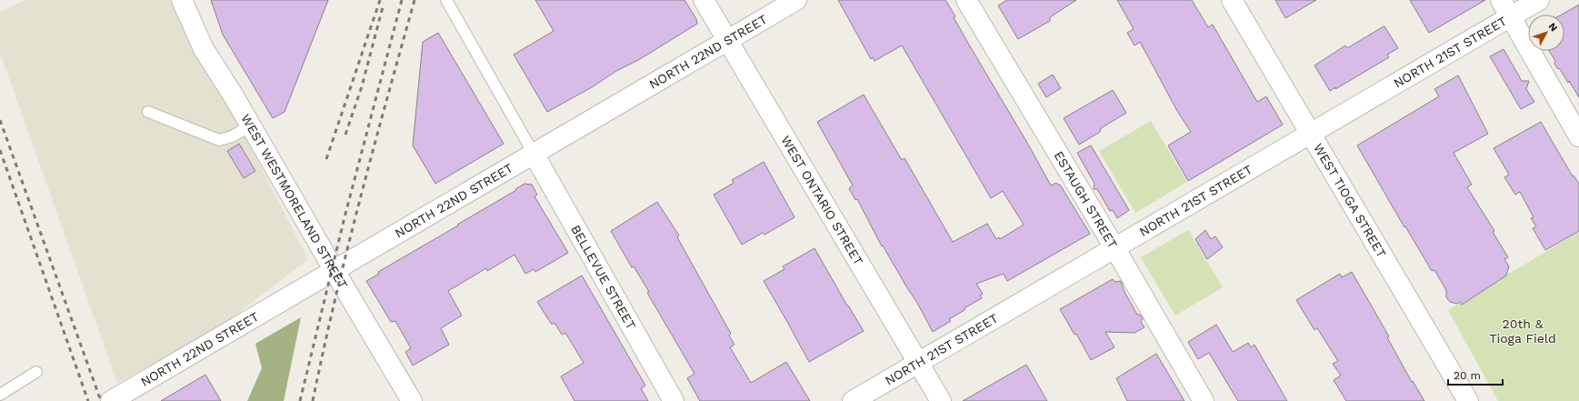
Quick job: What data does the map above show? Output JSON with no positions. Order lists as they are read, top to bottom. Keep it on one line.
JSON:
{"streets":{"street":["NORTH 22ND STREET","NORTH 21ST STREET","ESTAUGH STREET","WEST TIOGA STREET","WEST ONTARIO STREET","WEST WESTMORELAND STREET","BELLEVUE STREET"]},"crossings":[["NORTH 22ND STREET","WEST ONTARIO STREET"],["NORTH 22ND STREET","WEST WESTMORELAND STREET"],["NORTH 22ND STREET","BELLEVUE STREET"],["NORTH 21ST STREET","ESTAUGH STREET"],["NORTH 21ST STREET","WEST TIOGA STREET"],["NORTH 21ST STREET","WEST ONTARIO STREET"]],"parks":["20th & Tioga Field"],"scale_bar":"20 m","north":"top right"}
